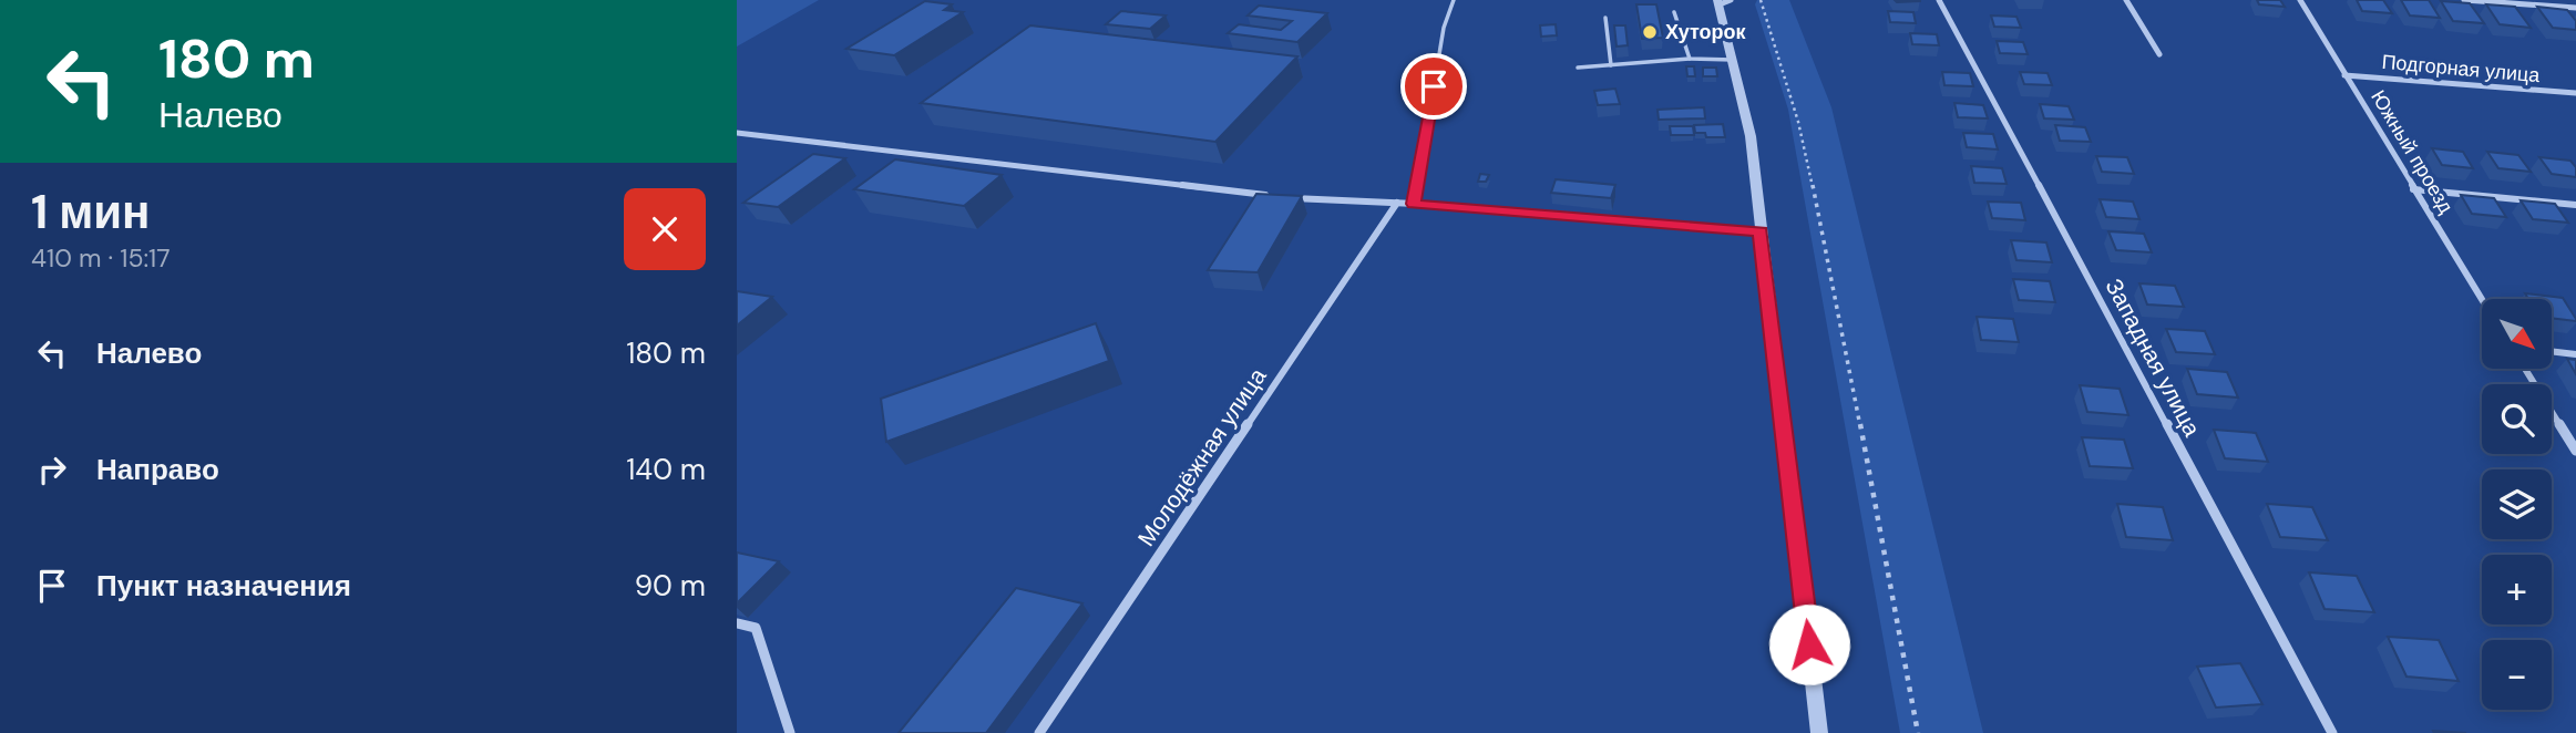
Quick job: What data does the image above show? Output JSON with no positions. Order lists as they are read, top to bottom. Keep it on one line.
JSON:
{"streets":{"street":["Подгорная улица","Южный проезд","Западная улица","Молодёжная улица"]},"crossings":[["Подгорная улица","Южный проезд"]],"places":["Хуторок"],"north":"bottom right","page":{"turn":["180 m","Налево"],"heading":["1 мин","410 m · 15:17"],"list":[{"name":"Налево","value":"180 m"},{"name":"Направо","value":"140 m"},{"name":"Пункт назначения","value":"90 m"}],"map_buttons":["+","−"]}}
